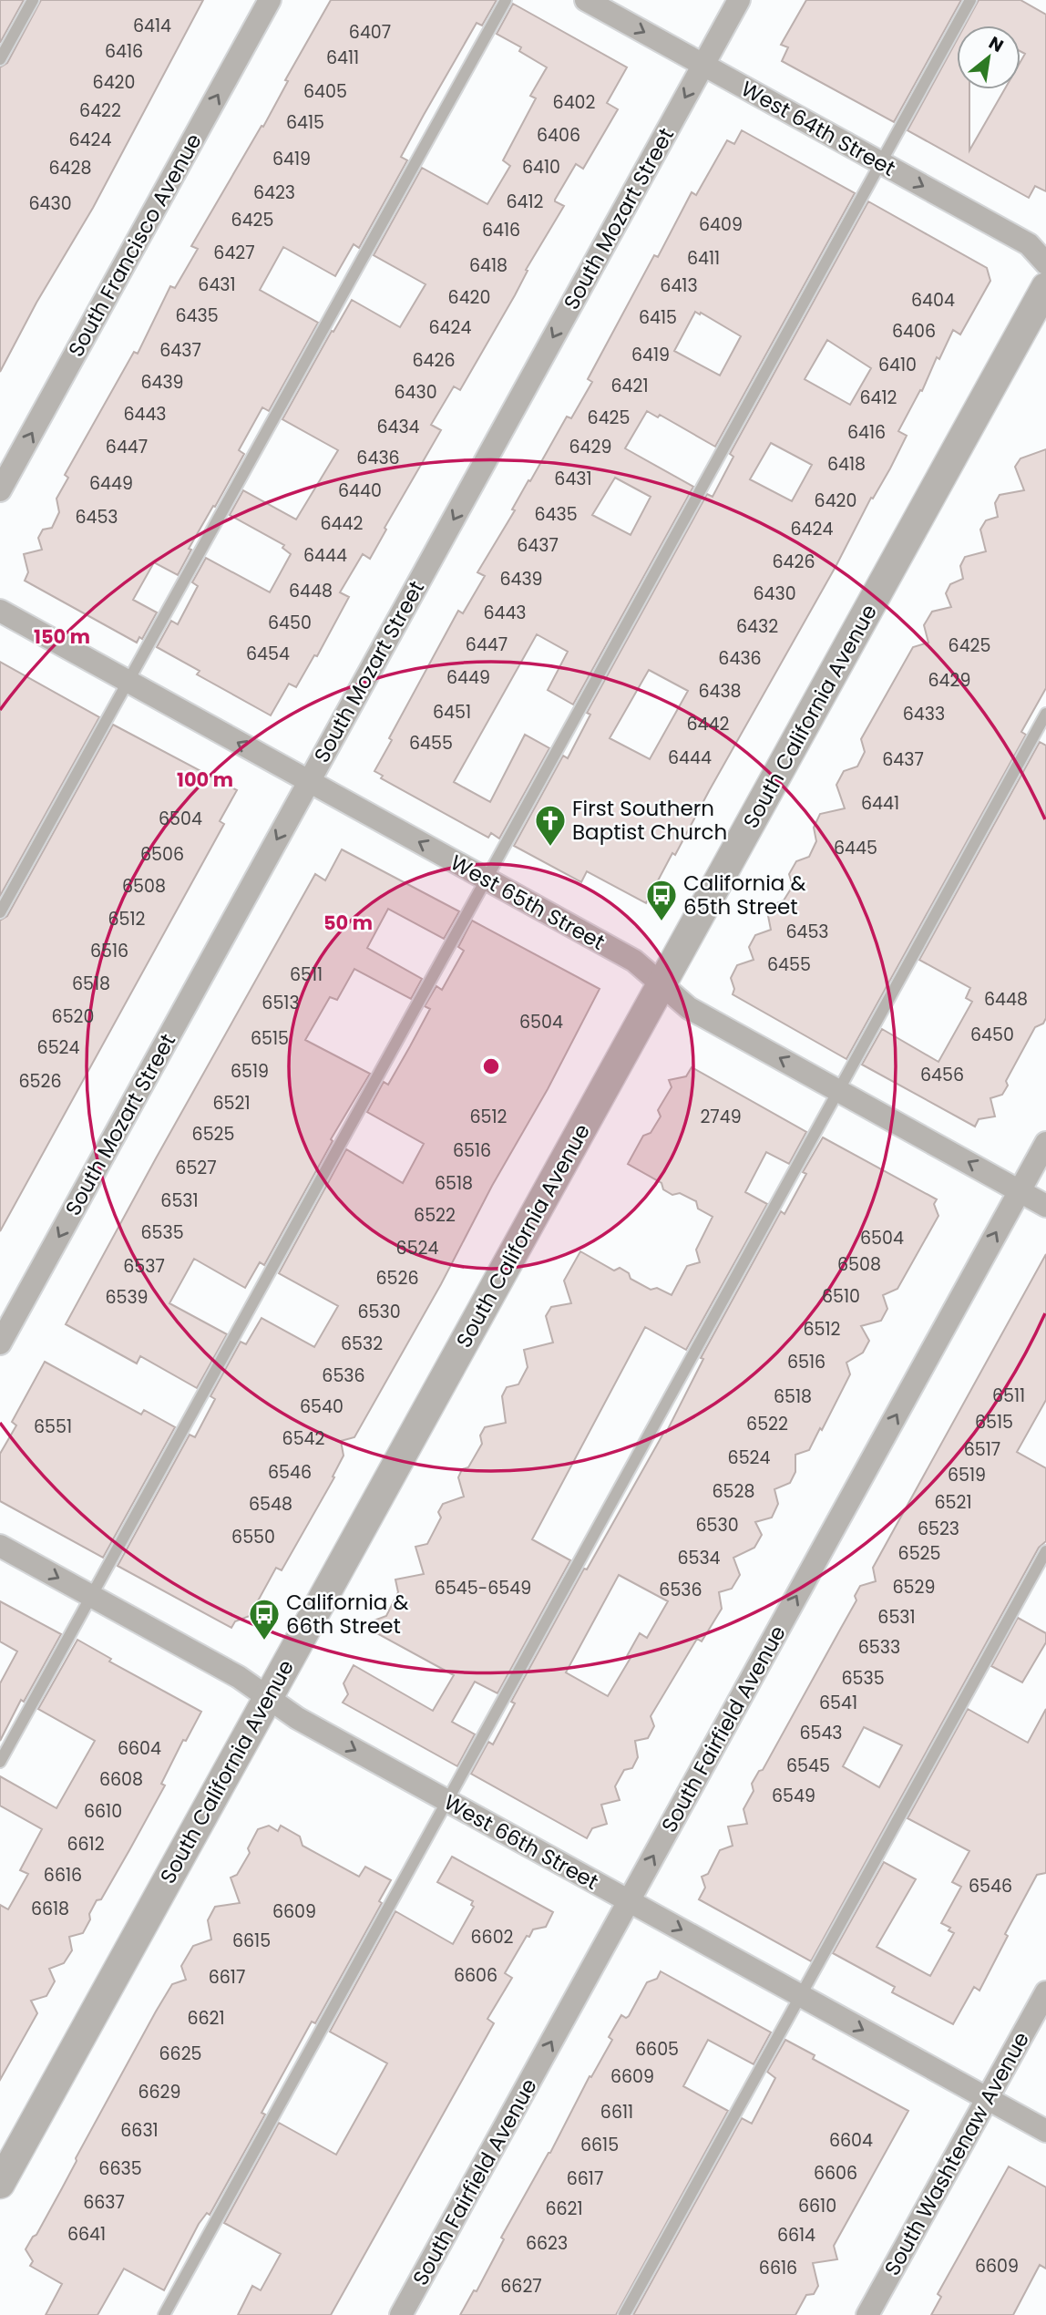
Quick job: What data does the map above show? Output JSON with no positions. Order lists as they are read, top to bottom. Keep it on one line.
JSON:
{"streets":{"street":["West 64th Street","South Mozart Street","South Francisco Avenue","South California Avenue","West 65th Street","South Fairfield Avenue","West 66th Street","South Washtenaw Avenue"]},"crossings":[["West 64th Street","South Mozart Street"],["South Mozart Street","West 65th Street"],["South California Avenue","West 65th Street"],["South California Avenue","West 66th Street"],["West 65th Street","South Fairfield Avenue"],["South Fairfield Avenue","West 66th Street"],["West 66th Street","South Washtenaw Avenue"]],"one_way":["West 64th Street","South Mozart Street","South Francisco Avenue","West 65th Street","South Fairfield Avenue","West 66th Street"],"places":{"church":["First Southern Baptist Church"],"bus stop":["California & 65th Street","California & 66th Street"]},"house_numbers":["6414","6407","6416","6411","6420","6405","6402","6422","6415","6406","6424","6419","6410","6428","6423","6412","6430","6425","6409","6416","6427","6411","6418","6431","6413","6420","6404","6435","6415","6424","6406","6437","6419","6426","6410","6439","6421","6430","6412","6443","6425","6434","6416","6447","6429","6436","6418","6431","6449","6440","6420","6435","6453","6442","6424","6437","6444","6426","6439","6448","6430","6443","6450","6432","6447","6425","6454","6436","6449","6429","6438","6451","6433","6442","6455","6444","6437","6441","6504","6445","6506","6508","6512","6453","6516","6455","6511","6518","6448","6513","6520","6504","6450","6515","6524","6519","6456","6526","6521","6512","2749","6525","6516","6527","6518","6531","6522","6535","6504","6524","6508","6537","6526","6510","6539","6530","6512","6532","6516","6536","6511","6518","6540","6515","6522","6551","6542","6517","6524","6546","6519","6528","6521","6548","6530","6523","6550","6525","6534","6529","6545-6549","6536","6531","6533","6535","6541","6543","6604","6545","6608","6549","6610","6612","6616","6546","6618","6609","6602","6615","6606","6617","6621","6605","6625","6609","6629","6611","6631","6604","6615","6635","6606","6617","6637","6610","6621","6641","6614","6623","6609","6616","6627"],"north":"top right","rings":["150 m","100 m","50 m"]}
